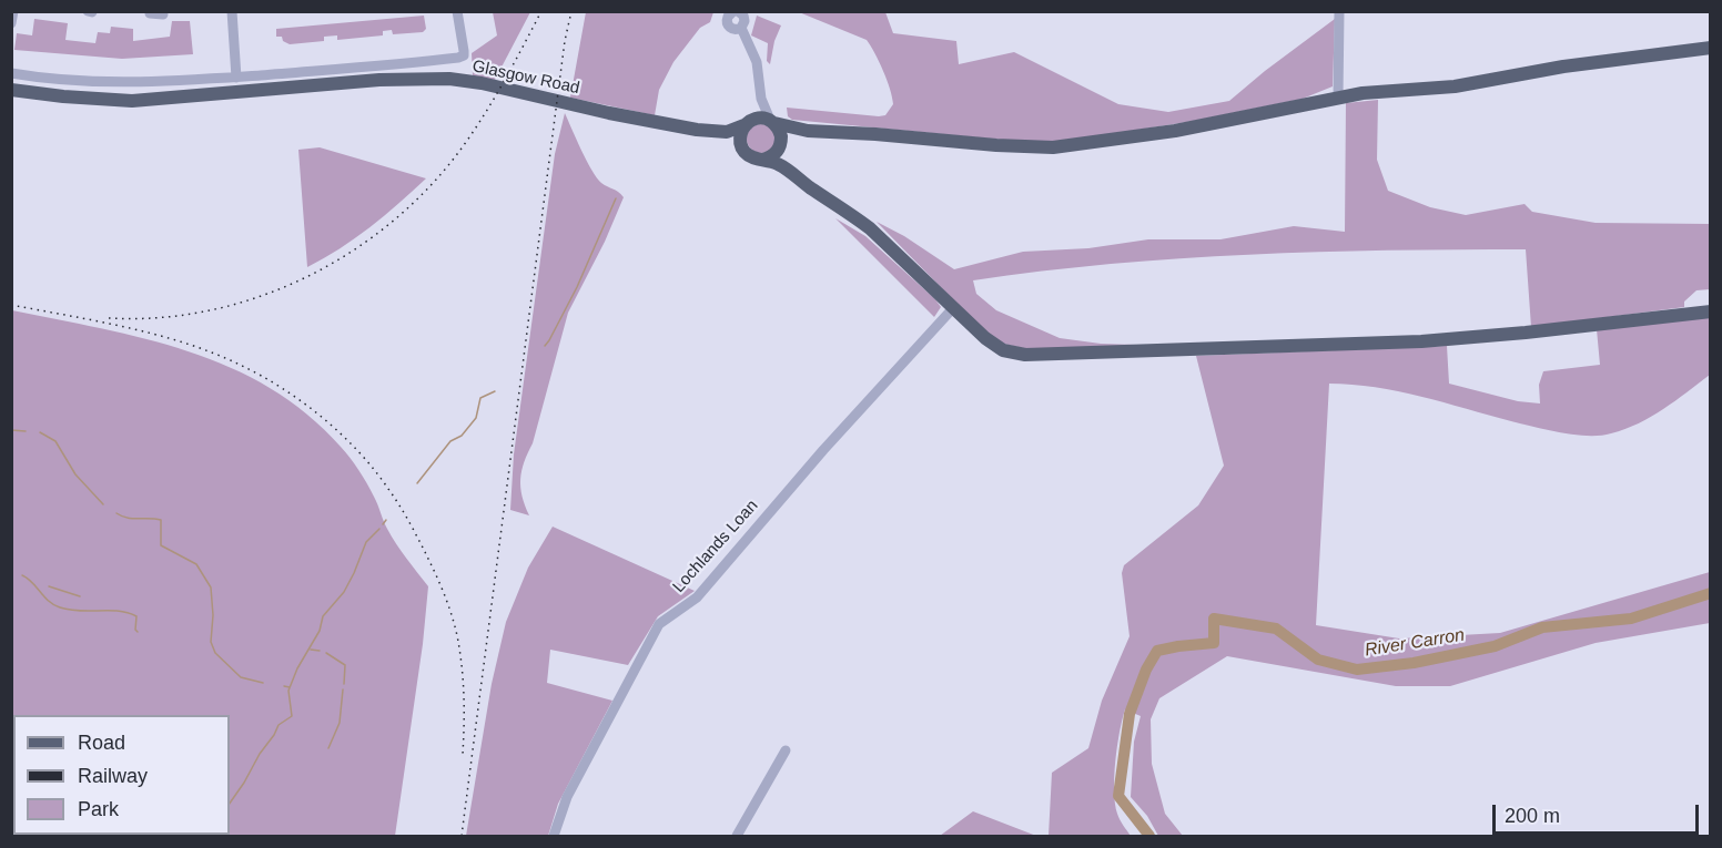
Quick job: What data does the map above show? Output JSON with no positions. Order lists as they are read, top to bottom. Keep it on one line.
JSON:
{"streets":{"main road":["Glasgow Road"],"street":["Lochlands Loan"]},"water":["River Carron"],"legend":["Road","Railway","Park"],"scale_bar":"200 m"}
